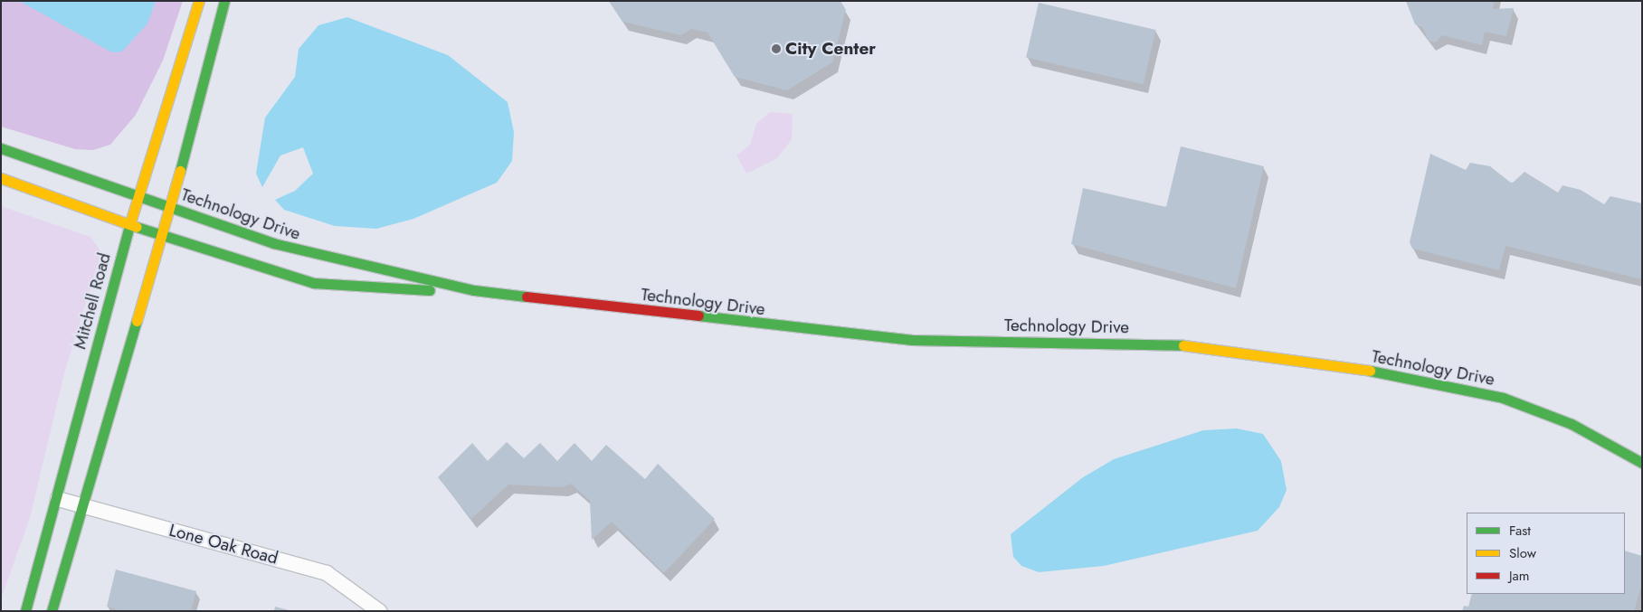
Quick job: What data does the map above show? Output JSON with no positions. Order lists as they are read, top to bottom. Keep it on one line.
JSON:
{"streets":{"street":["Technology Drive","Mitchell Road","Lone Oak Road"]},"crossings":[["Technology Drive","Mitchell Road"],["Mitchell Road","Lone Oak Road"]],"places":["City Center"],"legend":["Fast","Slow","Jam"]}
